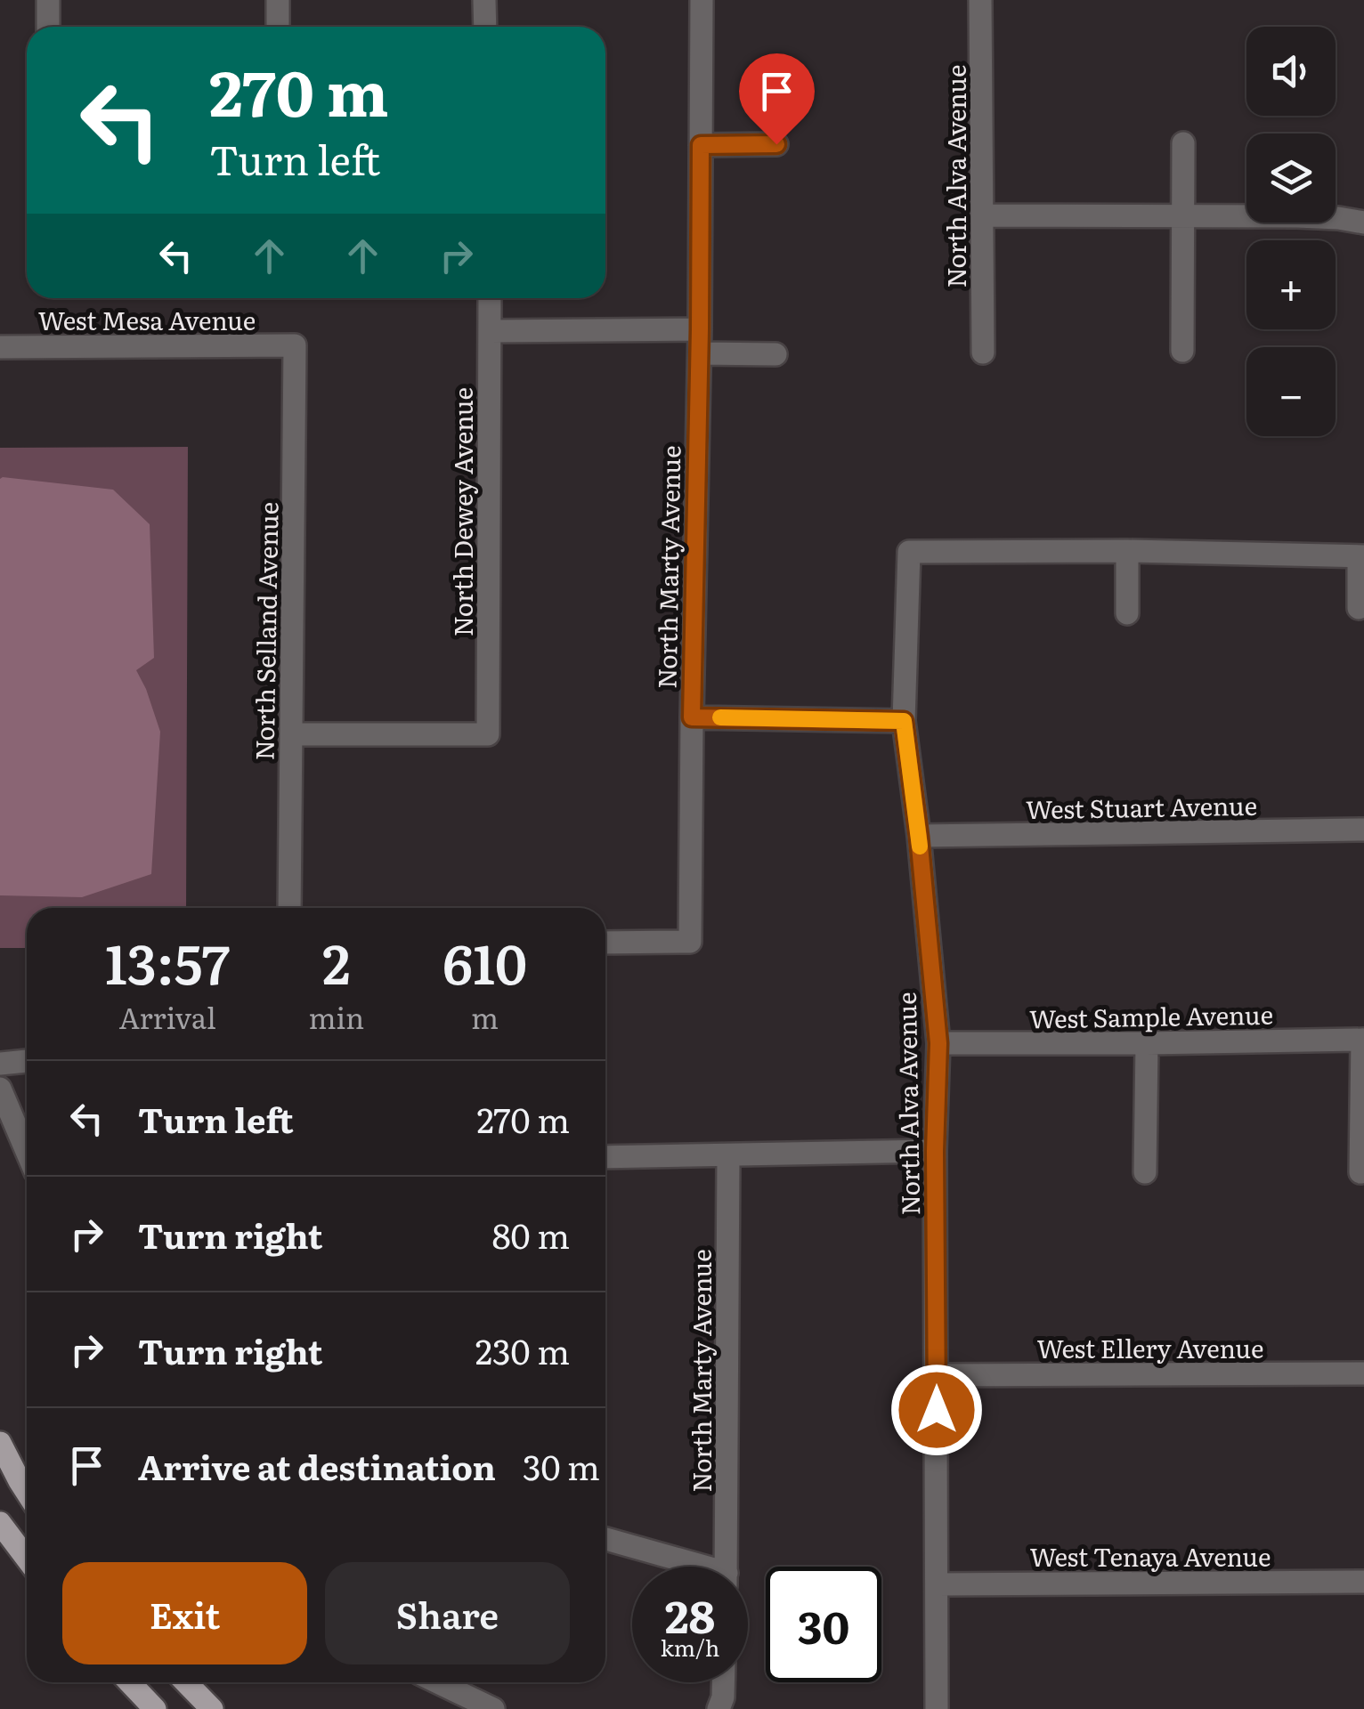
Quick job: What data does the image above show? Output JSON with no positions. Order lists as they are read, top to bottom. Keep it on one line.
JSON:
{"streets":{"street":["North Alva Avenue","West Mesa Avenue","North Dewey Avenue","North Marty Avenue","North Selland Avenue","West Stuart Avenue","West Sample Avenue","West Ellery Avenue","West Tenaya Avenue"]},"crossings":[["North Alva Avenue","West Stuart Avenue"],["North Alva Avenue","West Sample Avenue"],["North Alva Avenue","West Ellery Avenue"],["North Alva Avenue","West Tenaya Avenue"],["West Mesa Avenue","North Selland Avenue"],["North Dewey Avenue","North Selland Avenue"]],"page":{"map_buttons":["+","−"],"turn":["270 m","Turn left"],"eta":["13:57","Arrival","2","min","610","m"],"list":[{"name":"Turn left","value":"270 m"},{"name":"Turn right","value":"80 m"},{"name":"Turn right","value":"230 m"},{"name":"Arrive at destination","value":"30 m"}],"buttons":["Exit","Share"],"speed":"28 km/h","limit":"30"}}
